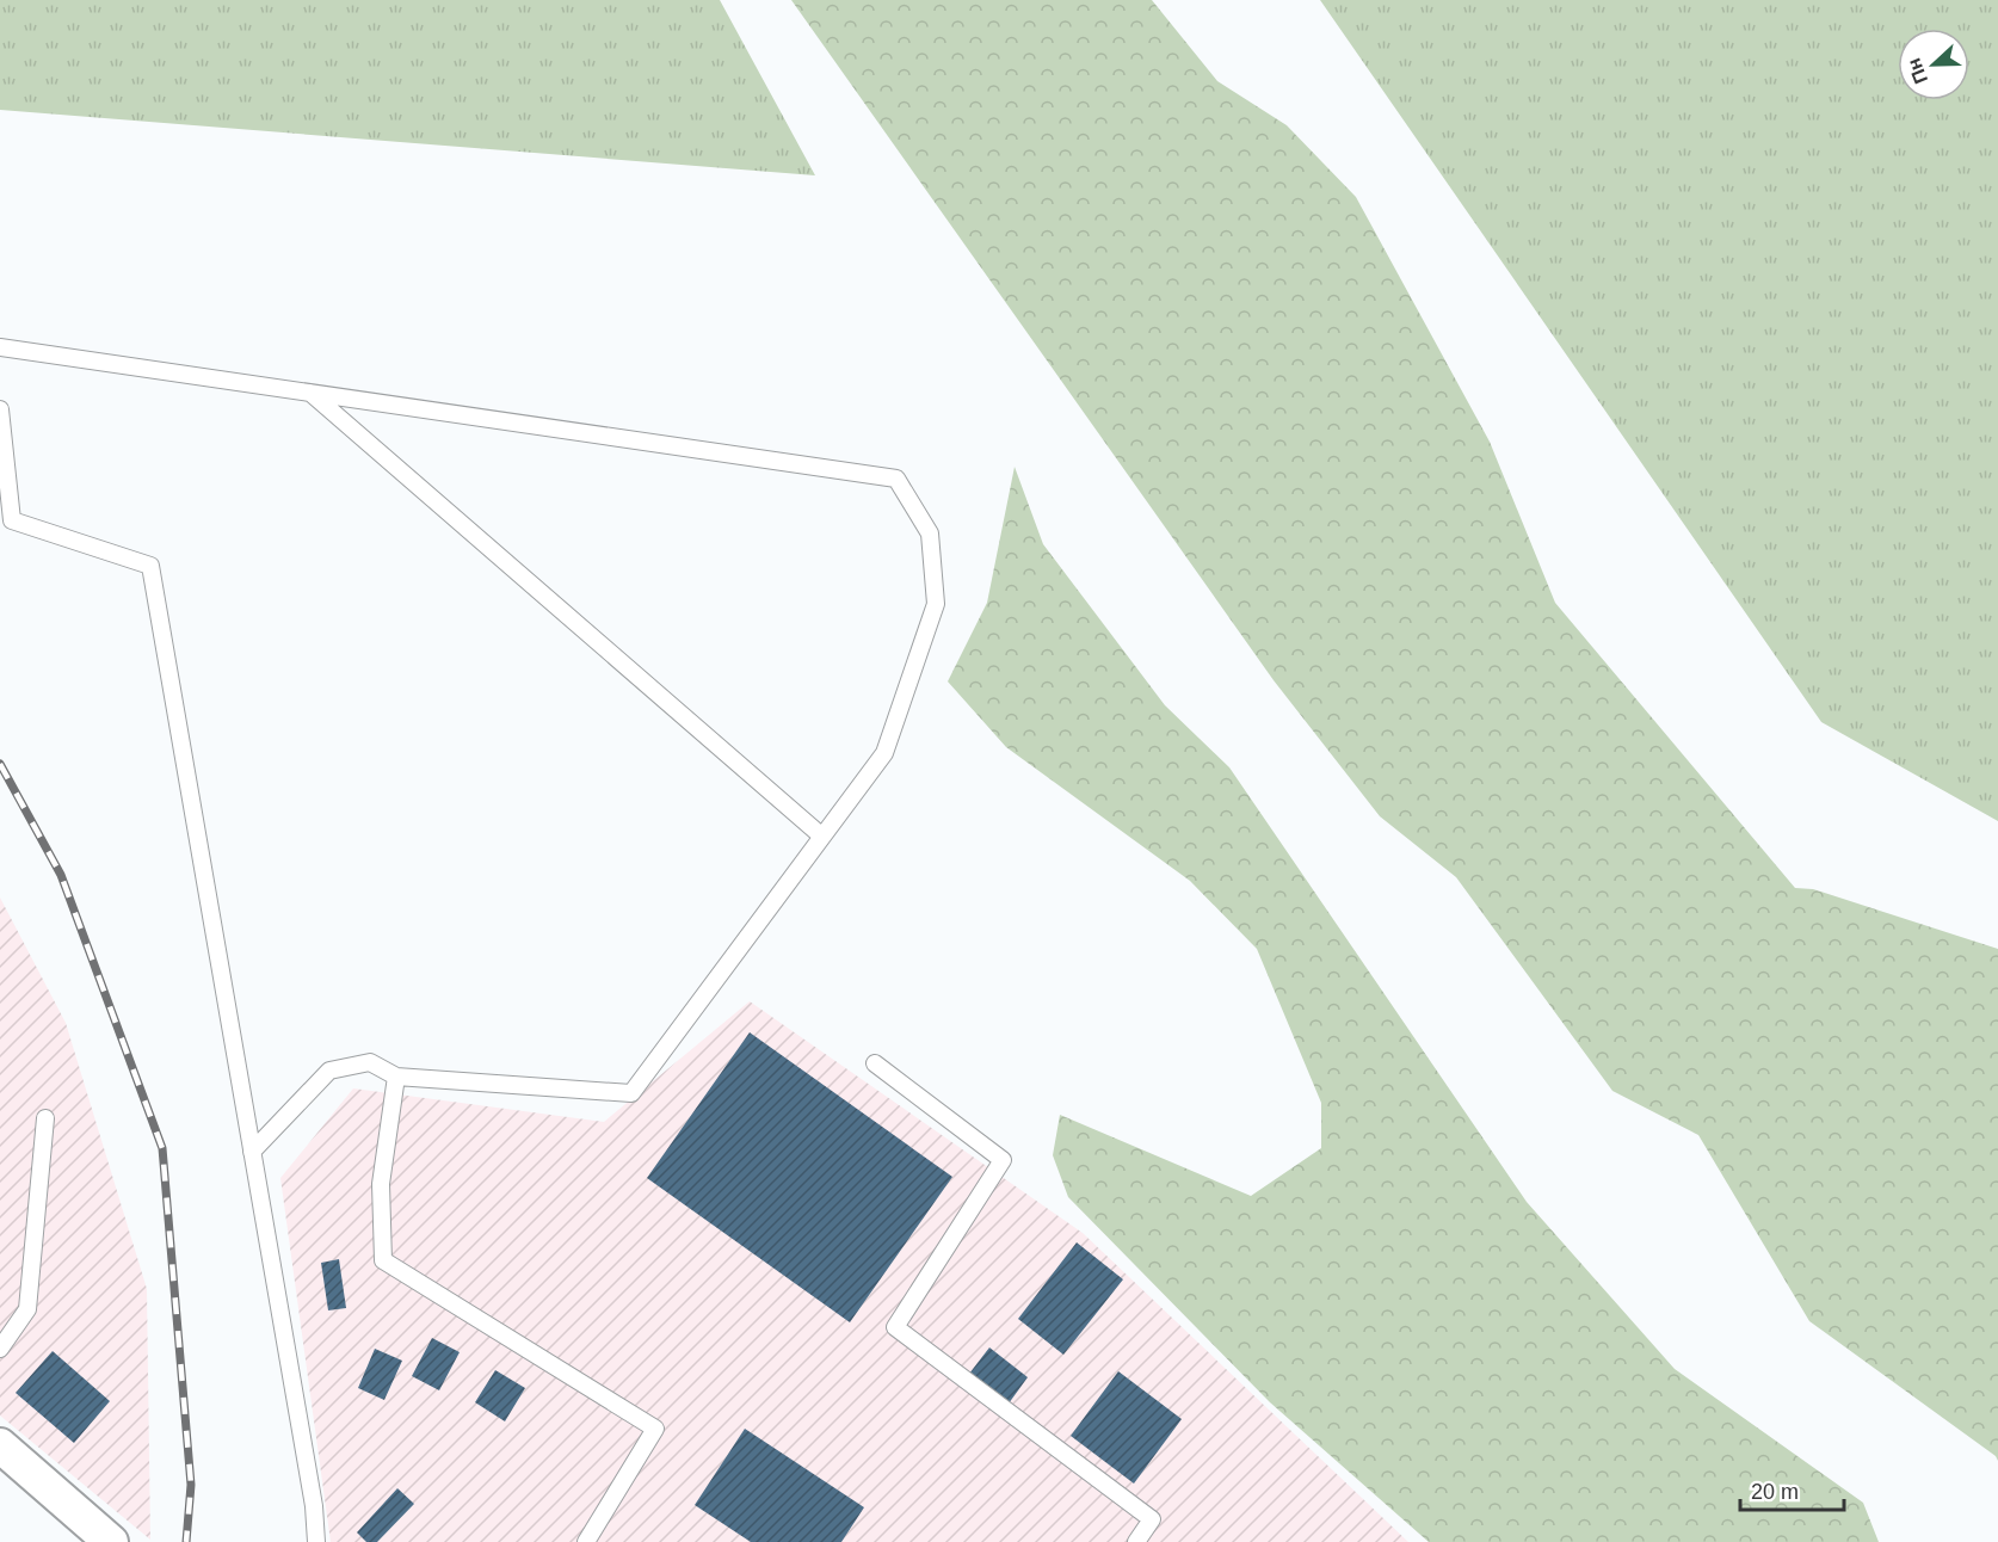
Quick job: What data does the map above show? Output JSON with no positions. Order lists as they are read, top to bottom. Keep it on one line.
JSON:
{"scale_bar":"20 m","north":"left"}
